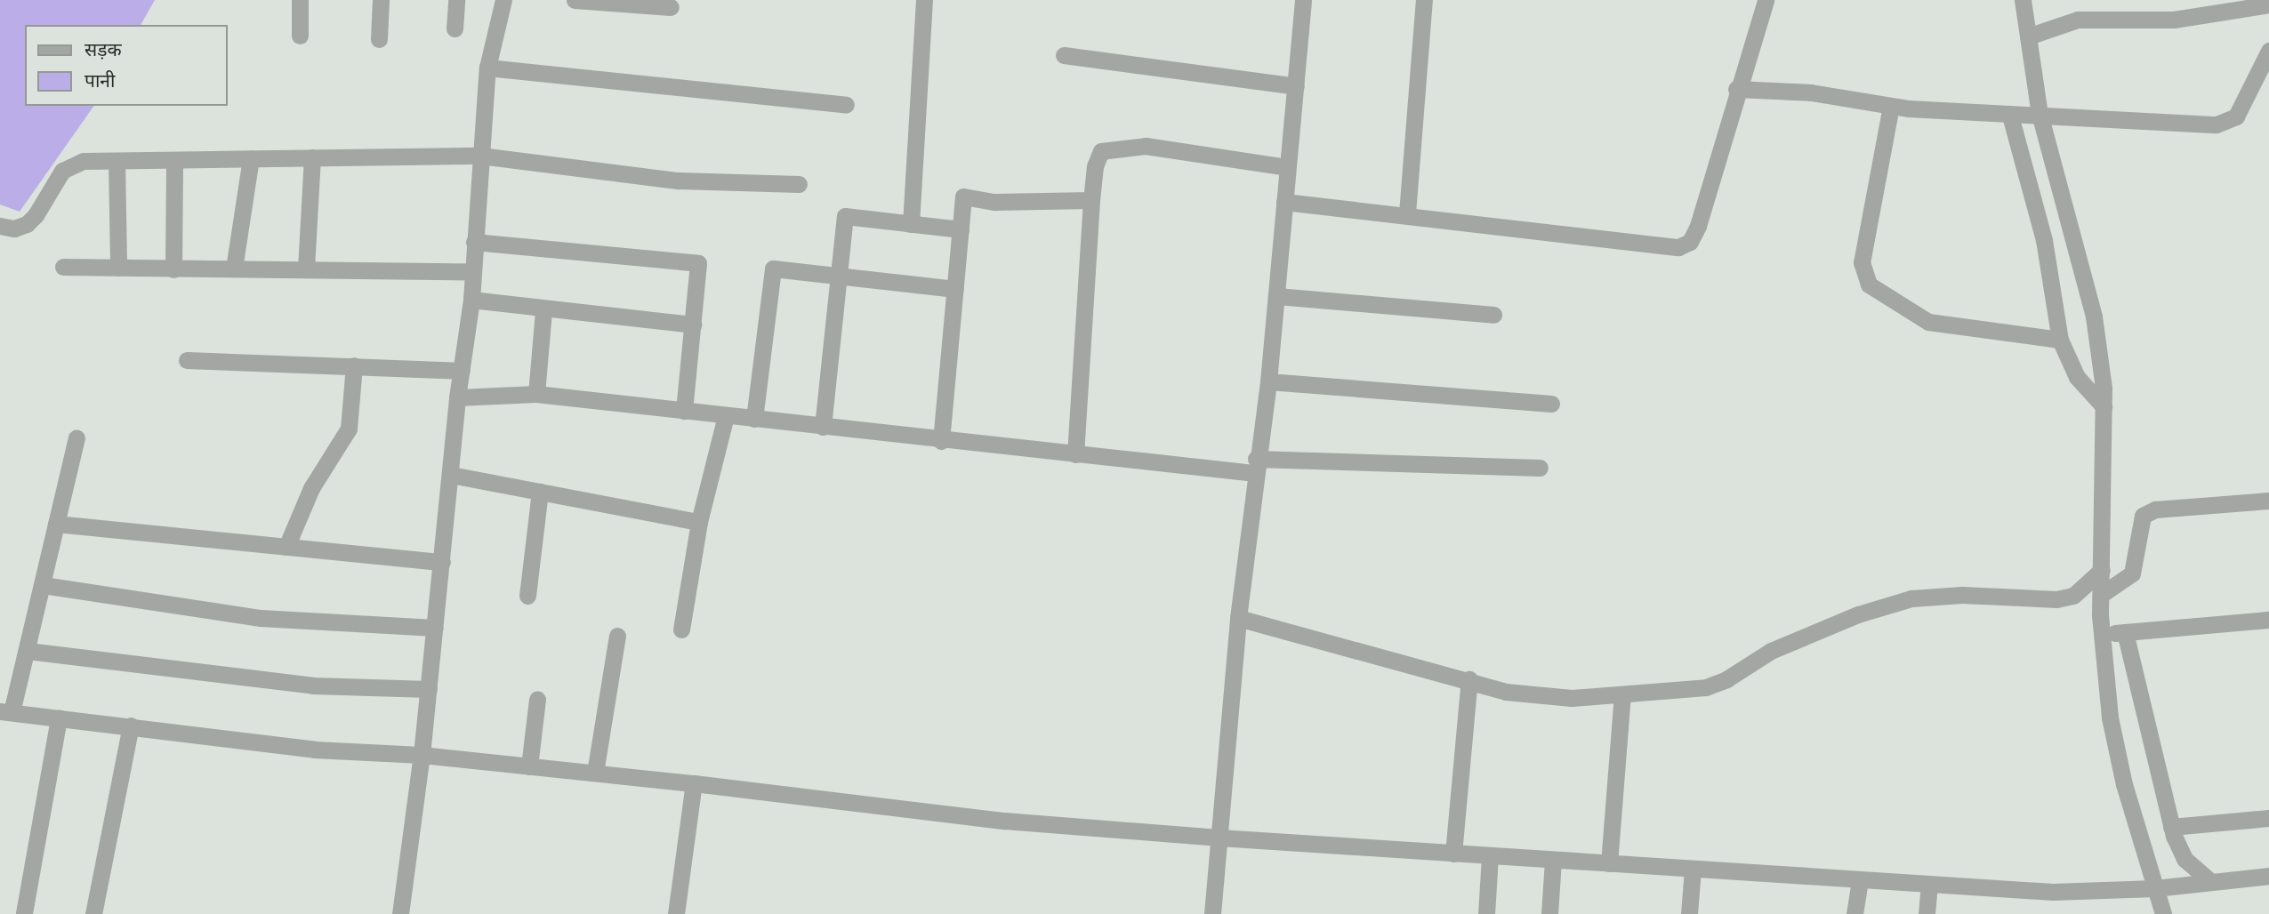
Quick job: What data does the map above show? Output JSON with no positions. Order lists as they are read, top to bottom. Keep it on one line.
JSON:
{"legend":["सड़क","पानी"]}
